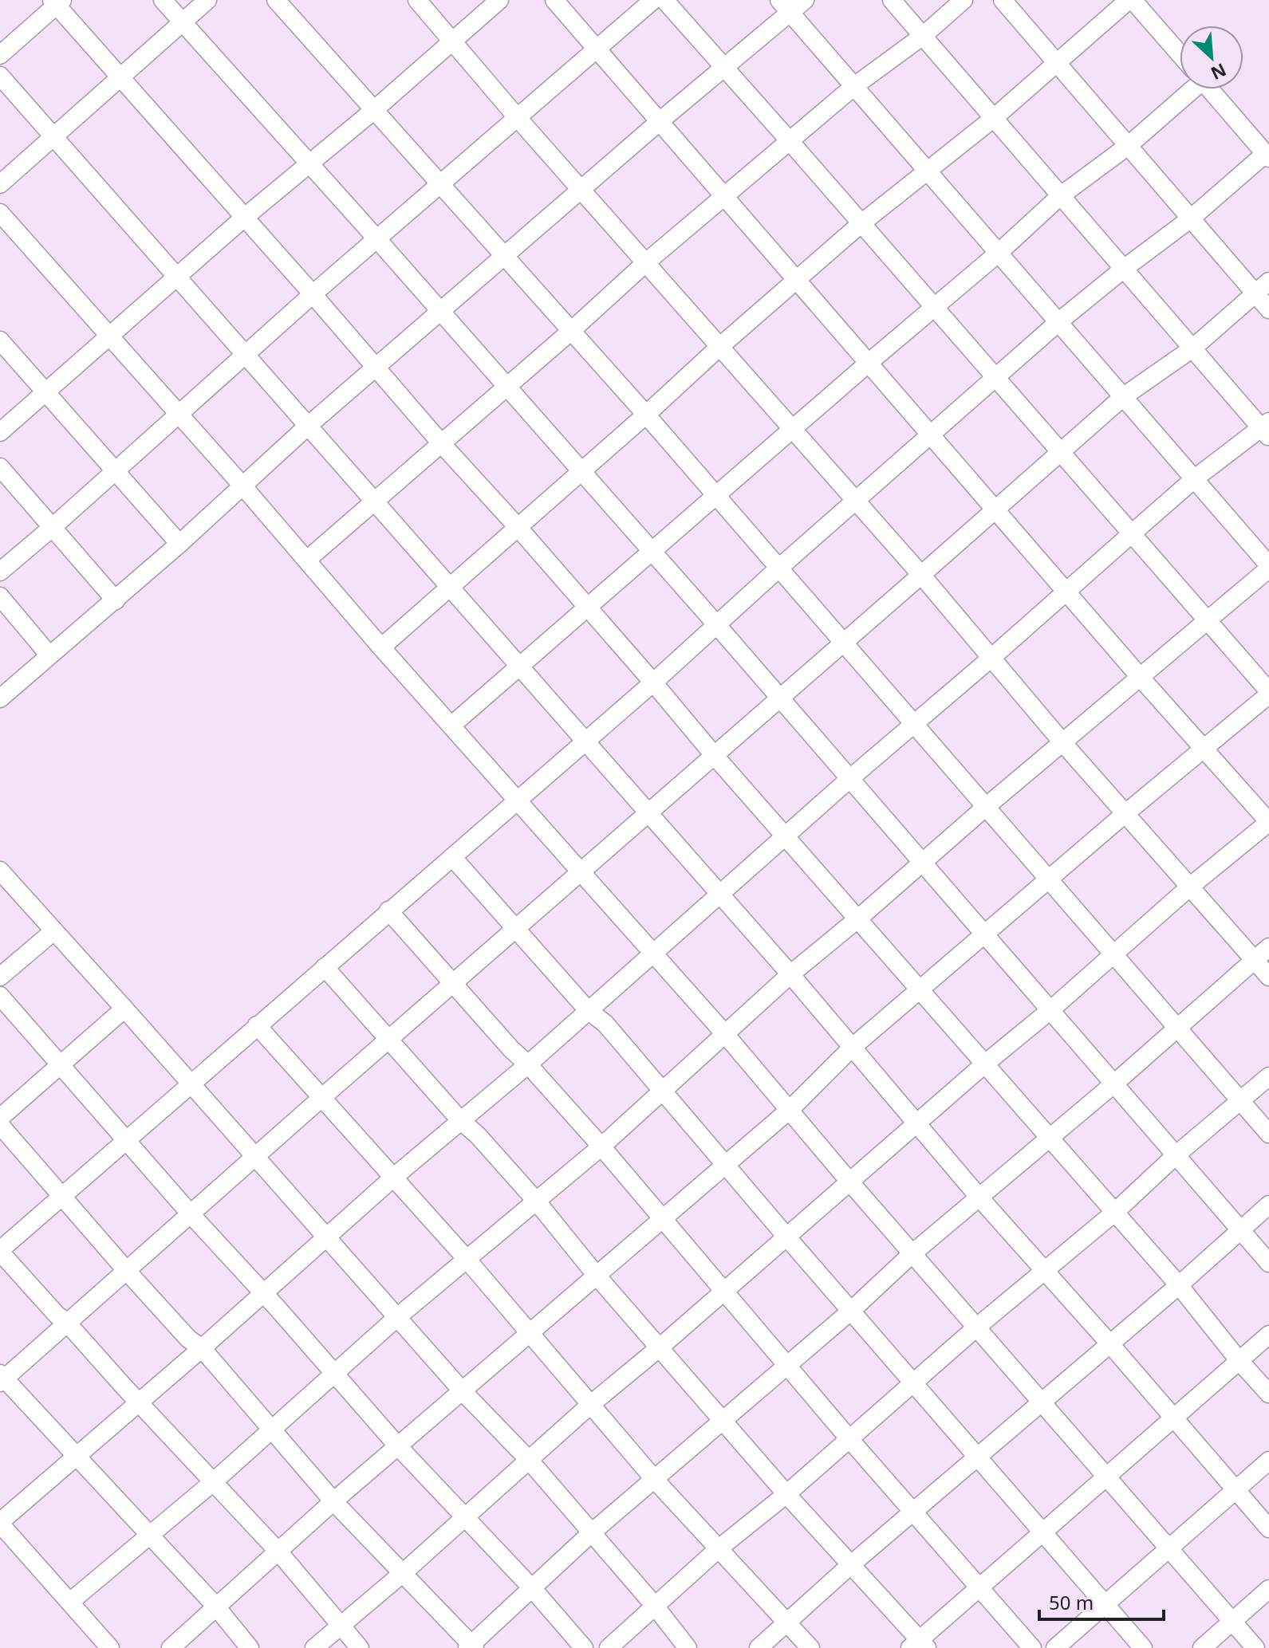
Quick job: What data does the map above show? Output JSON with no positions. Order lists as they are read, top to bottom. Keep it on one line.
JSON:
{"scale_bar":"50 m","north":"bottom right"}
